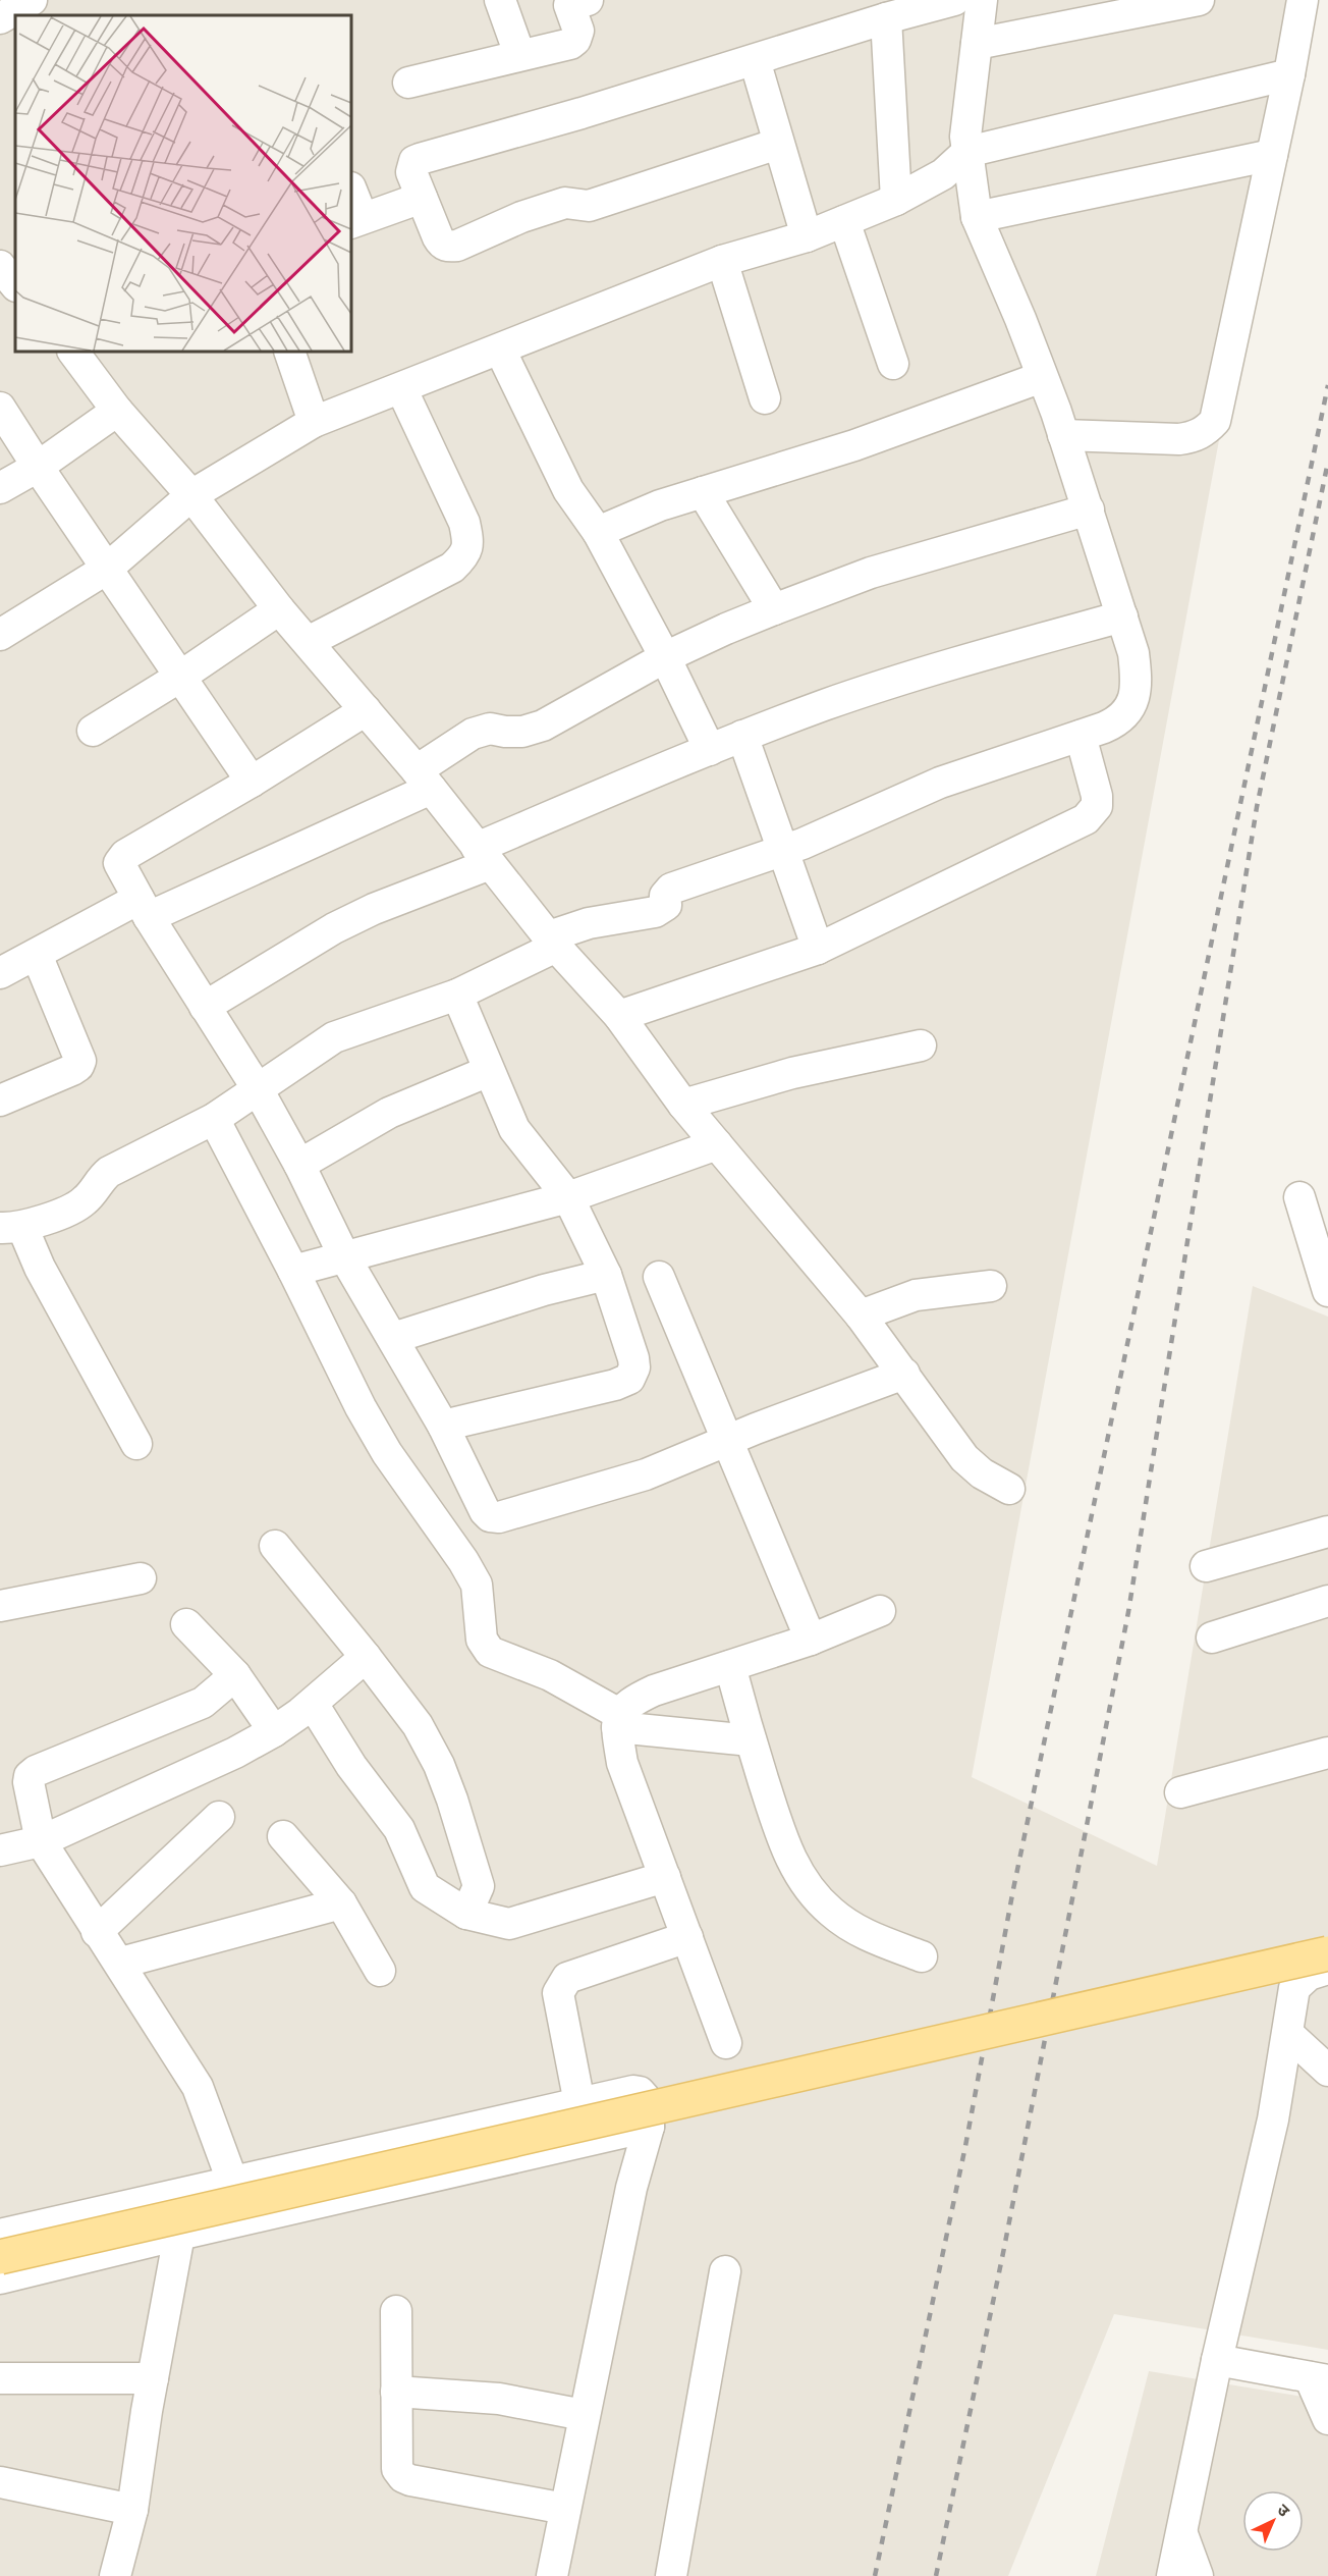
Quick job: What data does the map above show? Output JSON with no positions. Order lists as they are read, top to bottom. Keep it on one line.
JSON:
{"north":"top right"}
